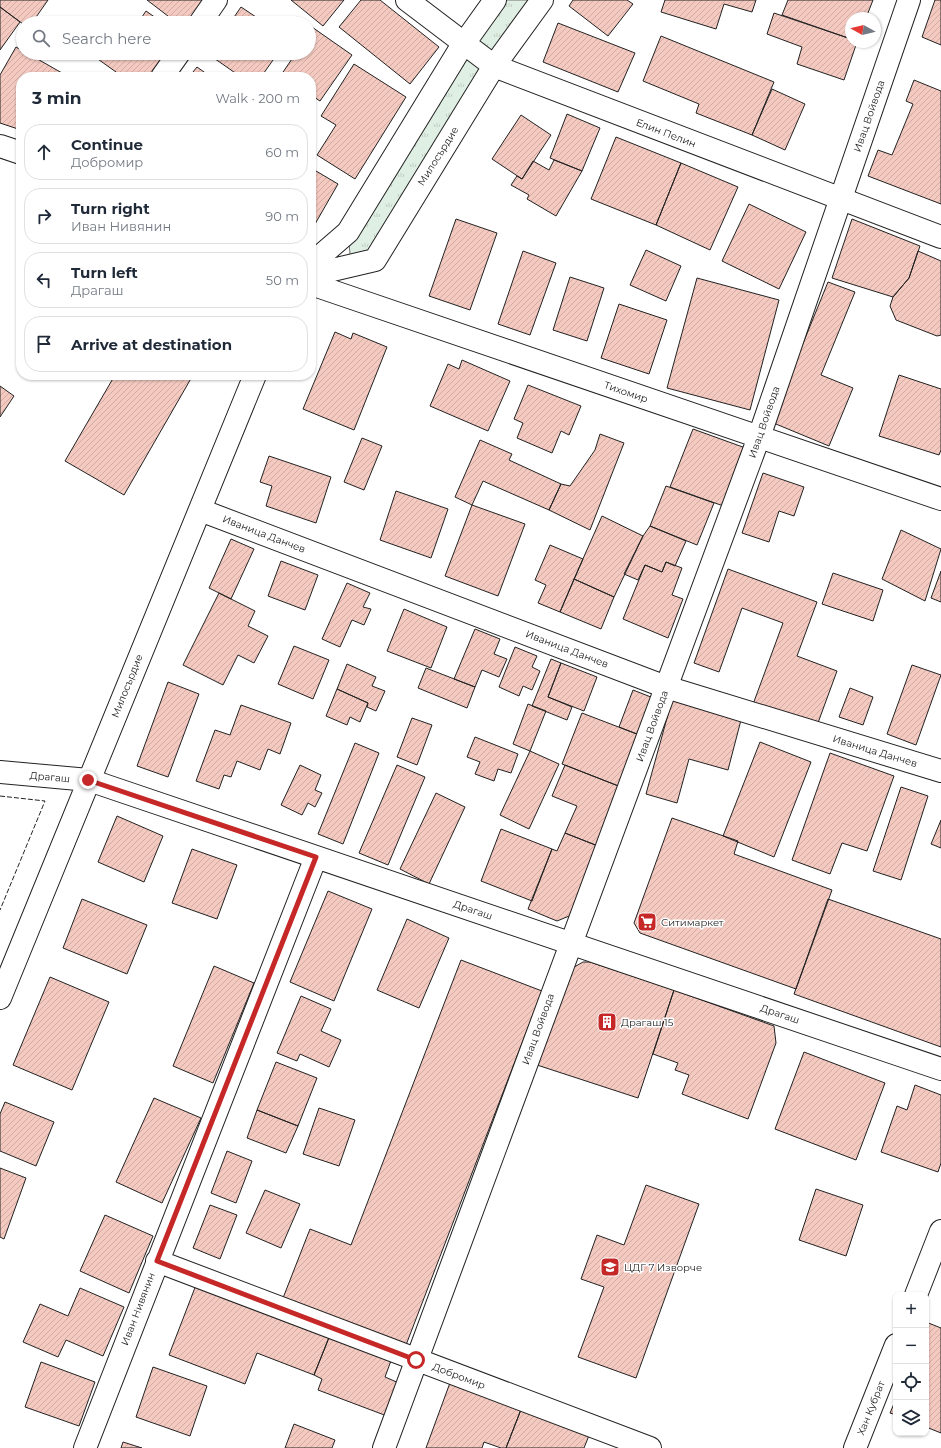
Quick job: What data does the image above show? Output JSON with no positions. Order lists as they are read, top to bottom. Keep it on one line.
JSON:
{"streets":{"street":["Ивац Войвода","Елин Пелин","Милосърдие","Тихомир","Иваница Данчев","Драгаш","Иван Нивянин","Добромир","Хан Кубрат"]},"crossings":[["Ивац Войвода","Елин Пелин"],["Ивац Войвода","Тихомир"],["Ивац Войвода","Иваница Данчев"],["Ивац Войвода","Драгаш"],["Ивац Войвода","Добромир"],["Елин Пелин","Милосърдие"],["Милосърдие","Иваница Данчев"],["Милосърдие","Драгаш"],["Драгаш","Иван Нивянин"],["Иван Нивянин","Добромир"]],"places":{"supermarket":["Ситимаркет"],"building":["Драгаш 15"],"school or university":["ЦДГ 7 Изворче"]},"north":"left","page":{"search":"Search here","heading":["3 min","Walk · 200 m"],"list":[["Continue","Добромир","60 m"],["Turn right","Иван Нивянин","90 m"],["Turn left","Драгаш","50 m"],"Arrive at destination"],"map_buttons":["+","−"]}}
